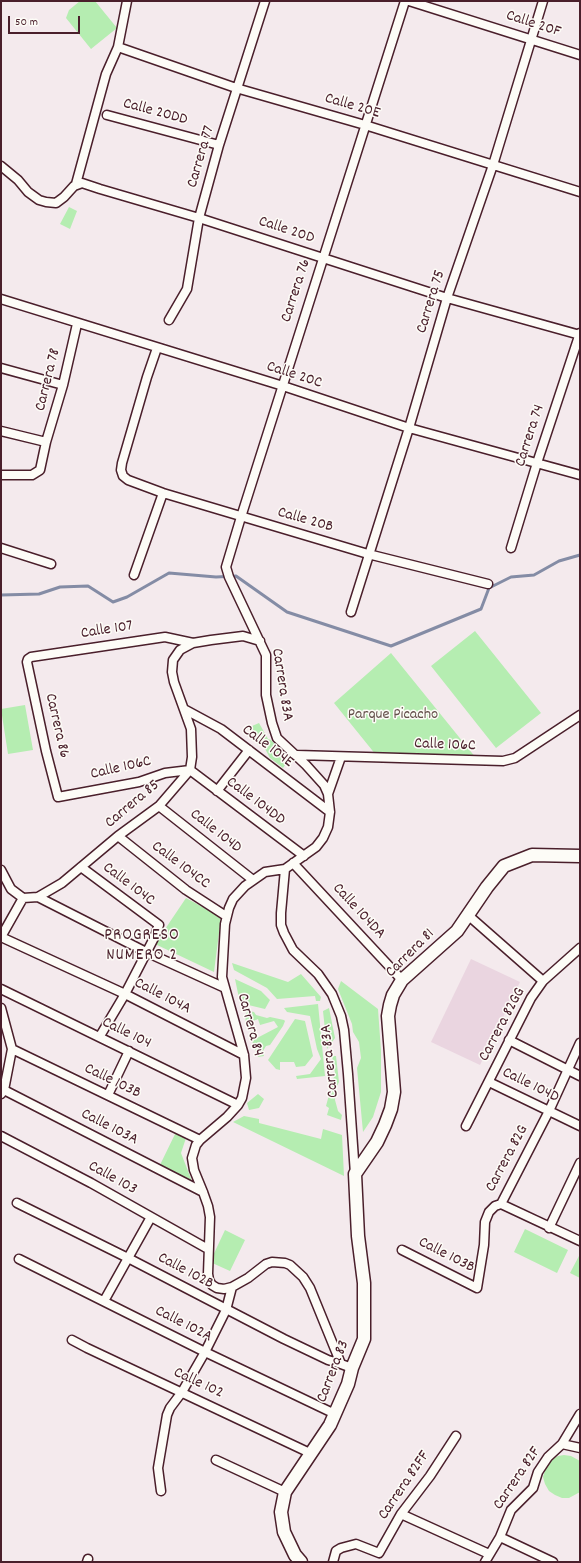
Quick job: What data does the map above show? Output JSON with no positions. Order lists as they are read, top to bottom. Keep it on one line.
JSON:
{"streets":{"street":["Calle 20F","Calle 20E","Calle 20DD","Carrera 77","Calle 20D","Carrera 76","Carrera 75","Calle 20C","Carrera 78","Carrera 74","Calle 20B","Calle 107","Carrera 83A","Carrera 86","Calle 106C","Calle 104E","Calle 104DD","Carrera 85","Calle 104D","Calle 104CC","Calle 104C","Calle 104DA","Carrera 81","Calle 104A","Carrera 84","Carrera 82GG","Calle 104","Calle 103B","Calle 103A","Carrera 82G","Calle 103","Calle 102B","Calle 102A","Carrera 83","Calle 102","Carrera 82F","Carrera 82FF"]},"crossings":[["Calle 20F","Carrera 75"],["Calle 20E","Carrera 77"],["Calle 20E","Carrera 76"],["Calle 20E","Carrera 75"],["Calle 20DD","Carrera 77"],["Carrera 77","Calle 20D"],["Calle 20D","Carrera 76"],["Calle 20D","Carrera 75"],["Calle 20D","Carrera 74"],["Carrera 76","Calle 20C"],["Carrera 76","Calle 20B"],["Carrera 76","Carrera 83A"],["Carrera 75","Calle 20C"],["Carrera 75","Calle 20B"],["Calle 20C","Carrera 78"],["Calle 20C","Carrera 74"],["Calle 20C","Calle 20B"],["Calle 107","Carrera 83A"],["Calle 107","Carrera 86"],["Calle 107","Calle 104E"],["Carrera 83A","Calle 106C"],["Carrera 83A","Calle 104E"],["Carrera 83A","Calle 104DD"],["Carrera 83A","Calle 104DA"],["Carrera 83A","Carrera 81"],["Carrera 83A","Carrera 83"],["Carrera 86","Calle 106C"],["Calle 106C","Calle 104DD"],["Calle 106C","Carrera 85"],["Calle 104DD","Carrera 85"],["Carrera 85","Calle 104D"],["Carrera 85","Calle 104CC"],["Carrera 85","Calle 104C"],["Calle 104D","Carrera 84"],["Calle 104D","Carrera 82GG"],["Calle 104D","Carrera 82G"],["Calle 104CC","Carrera 84"],["Calle 104DA","Carrera 81"],["Carrera 81","Carrera 83"],["Calle 104A","Carrera 84"],["Carrera 84","Calle 104"],["Carrera 84","Calle 103B"],["Carrera 84","Calle 103A"],["Carrera 84","Calle 103"],["Calle 103B","Carrera 82G"],["Calle 102B","Carrera 83"],["Calle 102A","Carrera 83"],["Carrera 83","Calle 102"]],"districts":["PROGRESO NUMERO 2"],"parks":["Parque Picacho"],"scale_bar":"50 m"}
